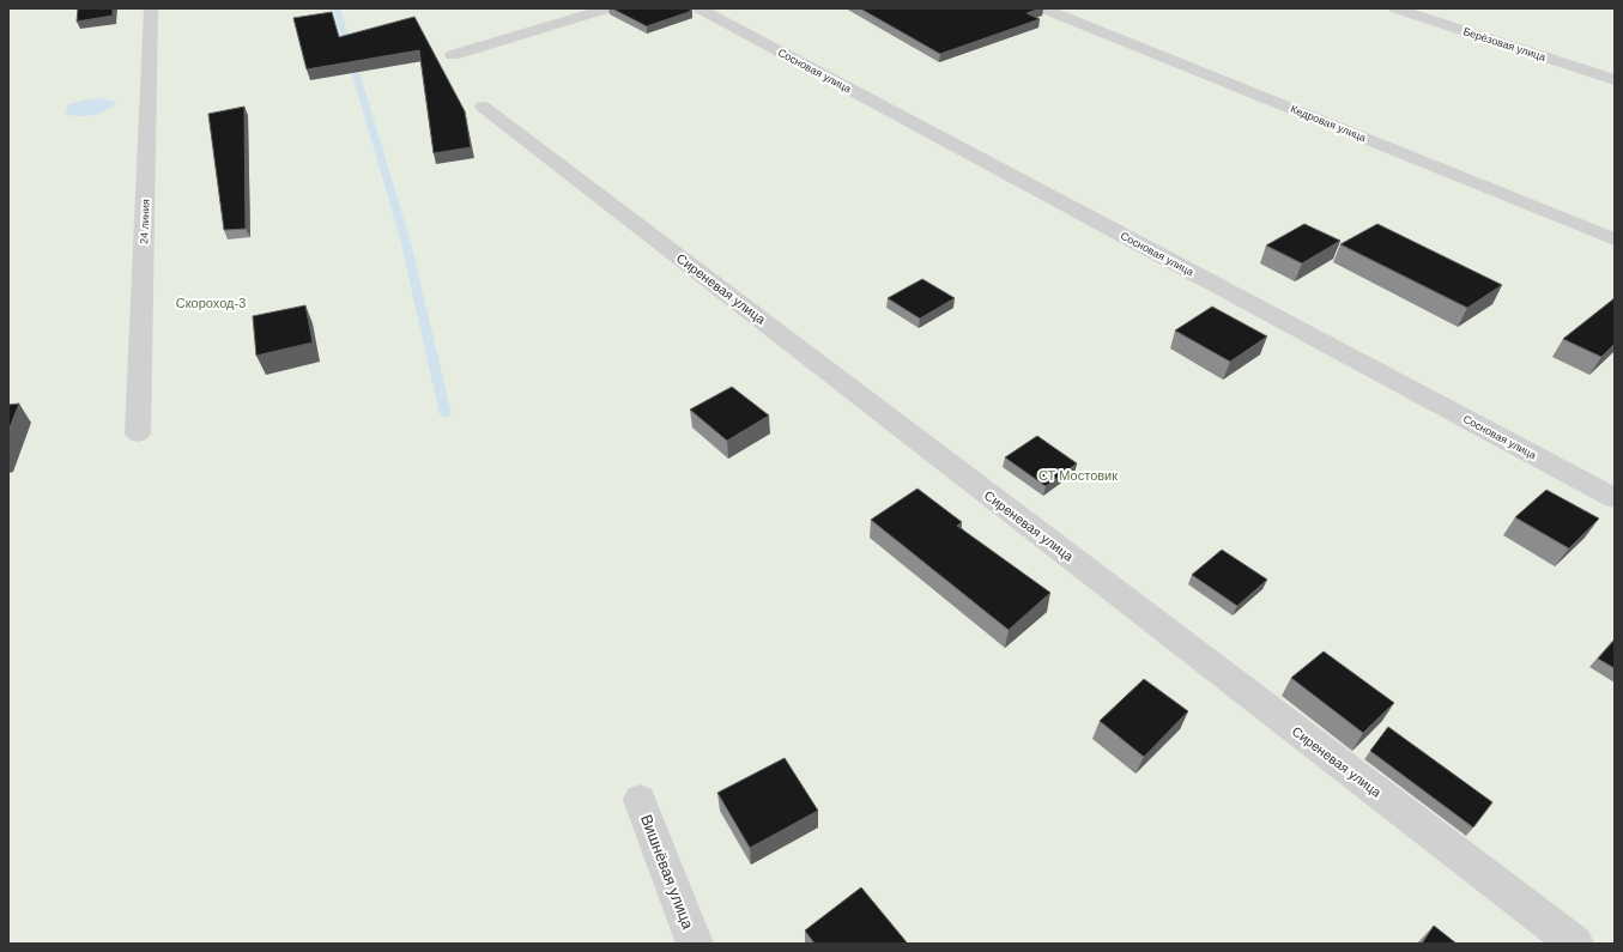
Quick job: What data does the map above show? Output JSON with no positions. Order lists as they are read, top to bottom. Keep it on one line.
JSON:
{"streets":{"street":["Берёзовая улица","Сосновая улица","Кедровая улица","24 линия","Сиреневая улица","Вишнёвая улица"]},"parks":["Скороход-3","СТ Мостовик"]}
